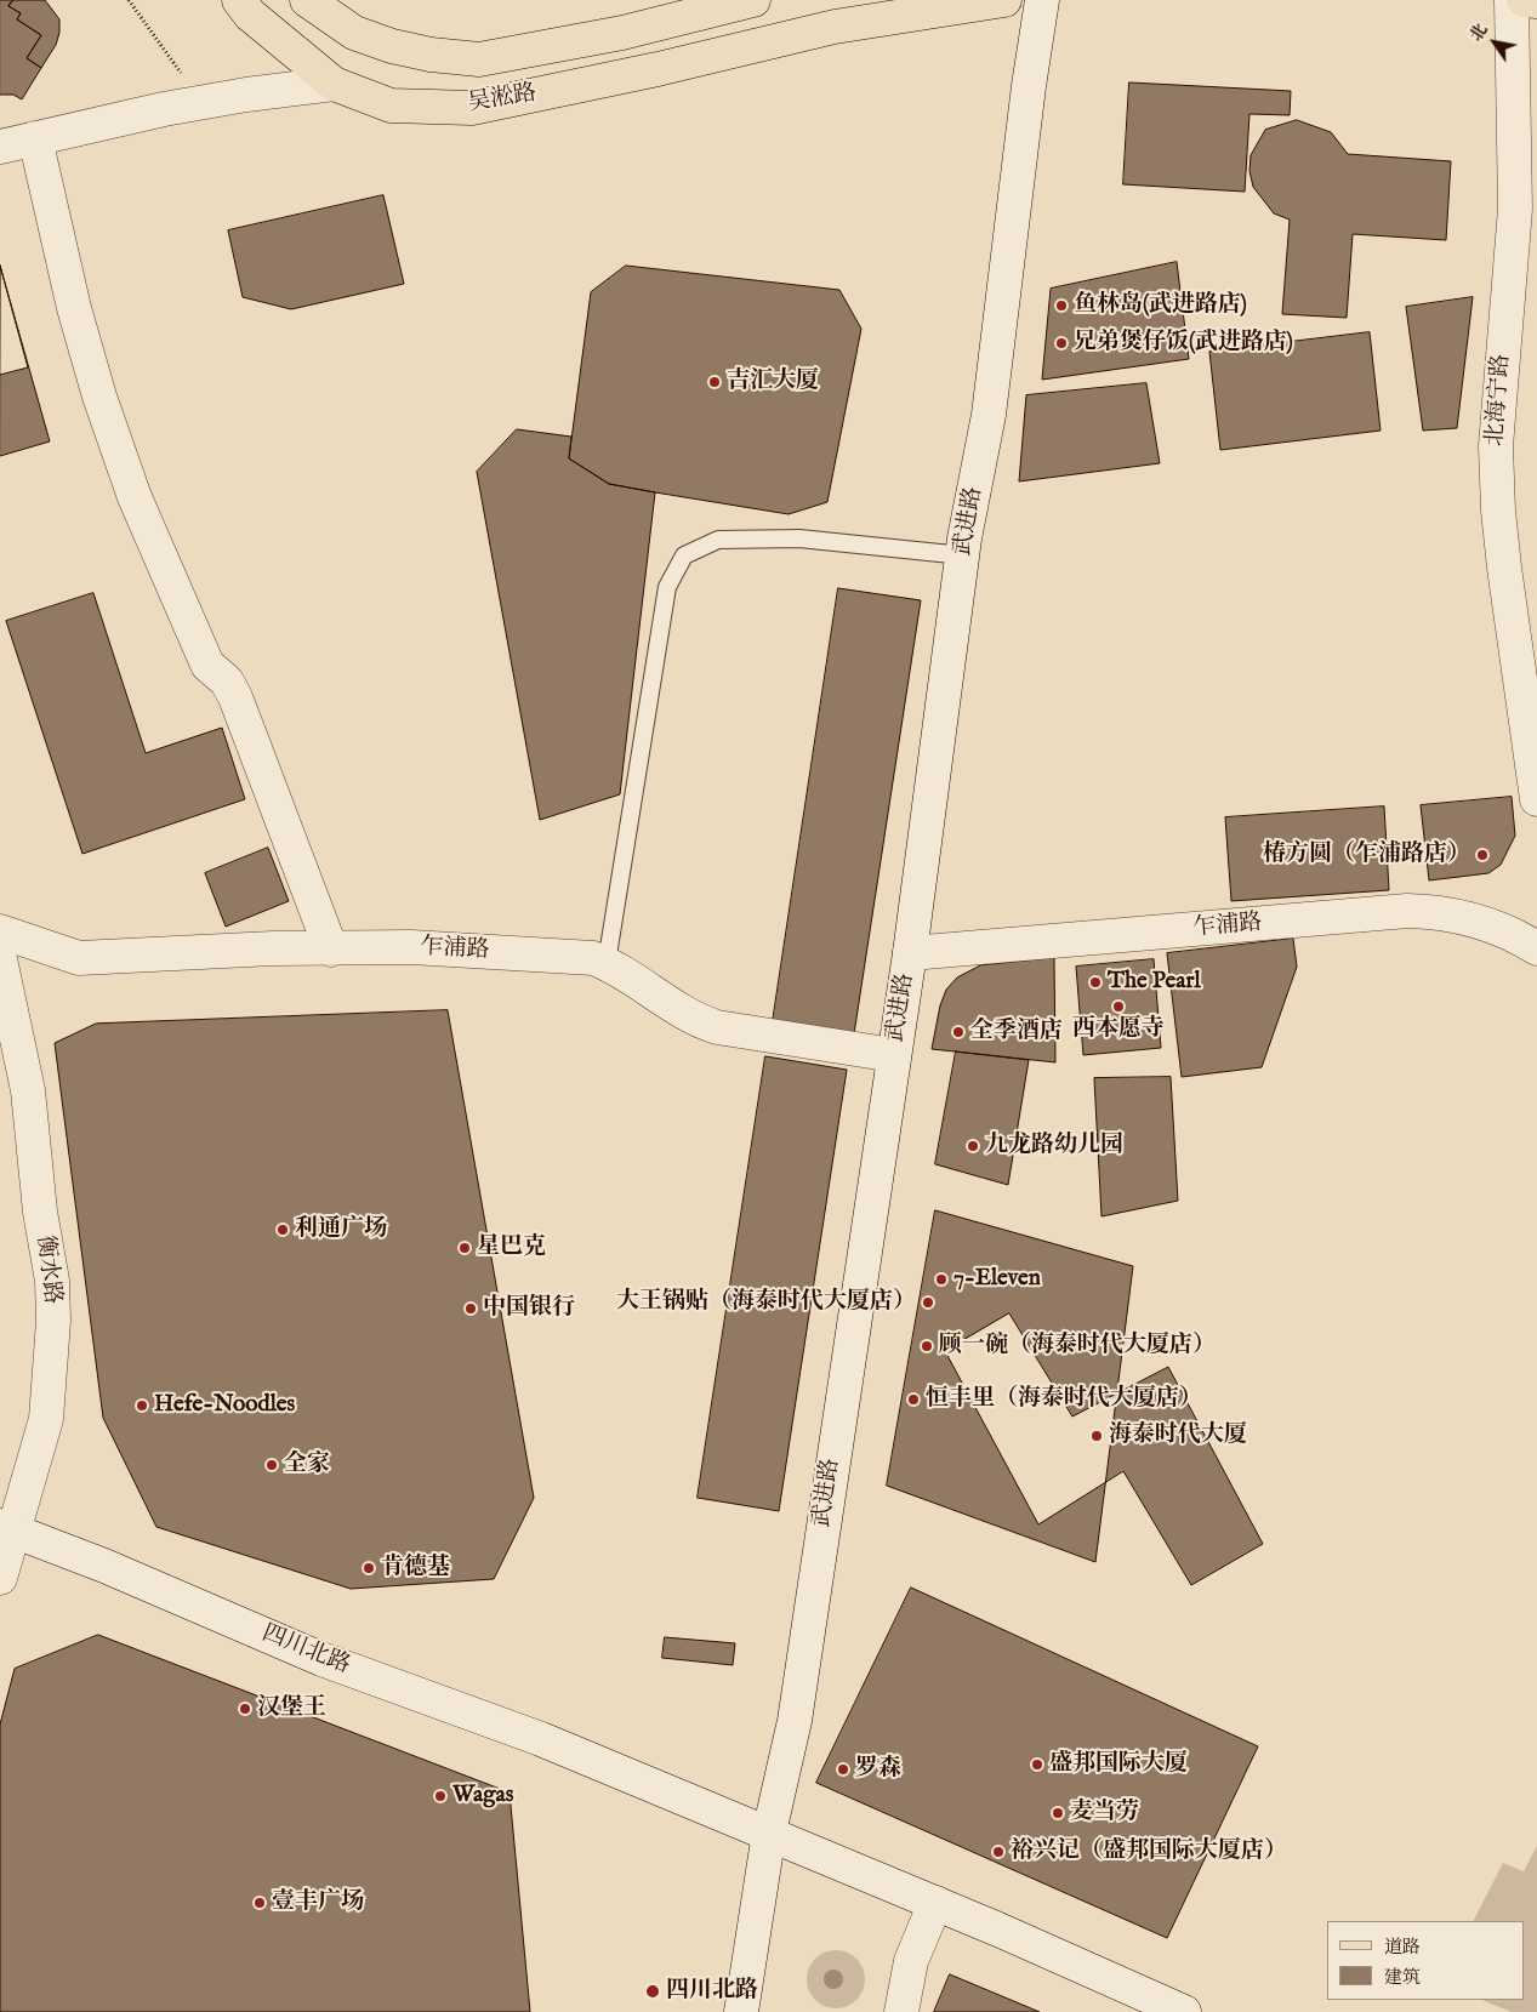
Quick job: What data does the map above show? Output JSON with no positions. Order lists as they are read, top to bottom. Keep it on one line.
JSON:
{"streets":{"main road":["吴淞路"],"street":["北海宁路","武进路","乍浦路","衡水路","四川北路"]},"crossings":[["武进路","乍浦路"],["武进路","四川北路"],["衡水路","四川北路"]],"places":["鱼林岛(武进路店)","兄弟煲仔饭(武进路店)","吉汇大厦","椿方圆（乍浦路店）","The Pearl","西本愿寺","全季酒店","九龙路幼儿园","利通广场","星巴克","7-Eleven","大王锅贴（海泰时代大厦店）","中国银行","顾一碗（海泰时代大厦店）","恒丰里（海泰时代大厦店）","Hefe-Noodles","海泰时代大厦","全家","肯德基","汉堡王","盛邦国际大厦","罗森","Wagas","麦当劳","裕兴记（盛邦国际大厦店）","壹丰广场","四川北路"],"legend":["道路","建筑"],"north":"top left"}
